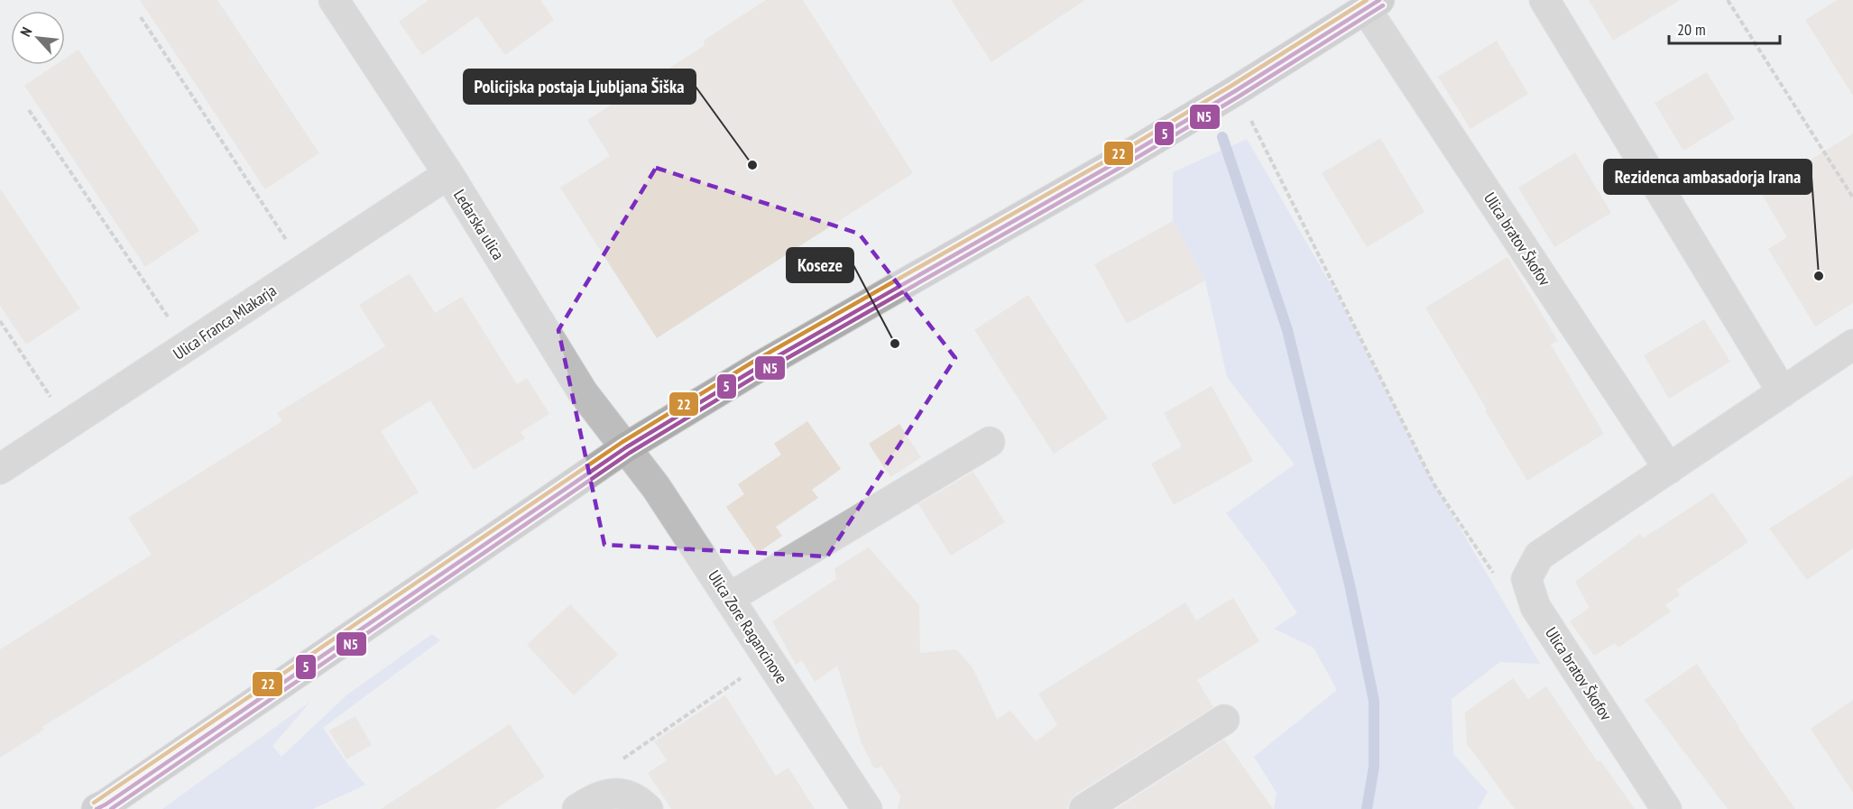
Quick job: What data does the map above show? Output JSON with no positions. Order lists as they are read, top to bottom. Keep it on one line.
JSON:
{"streets":{"street":["Ledarska ulica","Ulica bratov Škofov","Ulica Franca Mlakarja","Ulica Zore Ragancinove"]},"crossings":[["Ledarska ulica","Ulica Franca Mlakarja"],["Ledarska ulica","Ulica Zore Ragancinove"]],"places":["Policijska postaja Ljubljana Šiška","Rezidenca ambasadorja Irana","Koseze"],"lines":["transit line 5","transit line 22","transit line N5"],"scale_bar":"20 m","north":"top left"}
